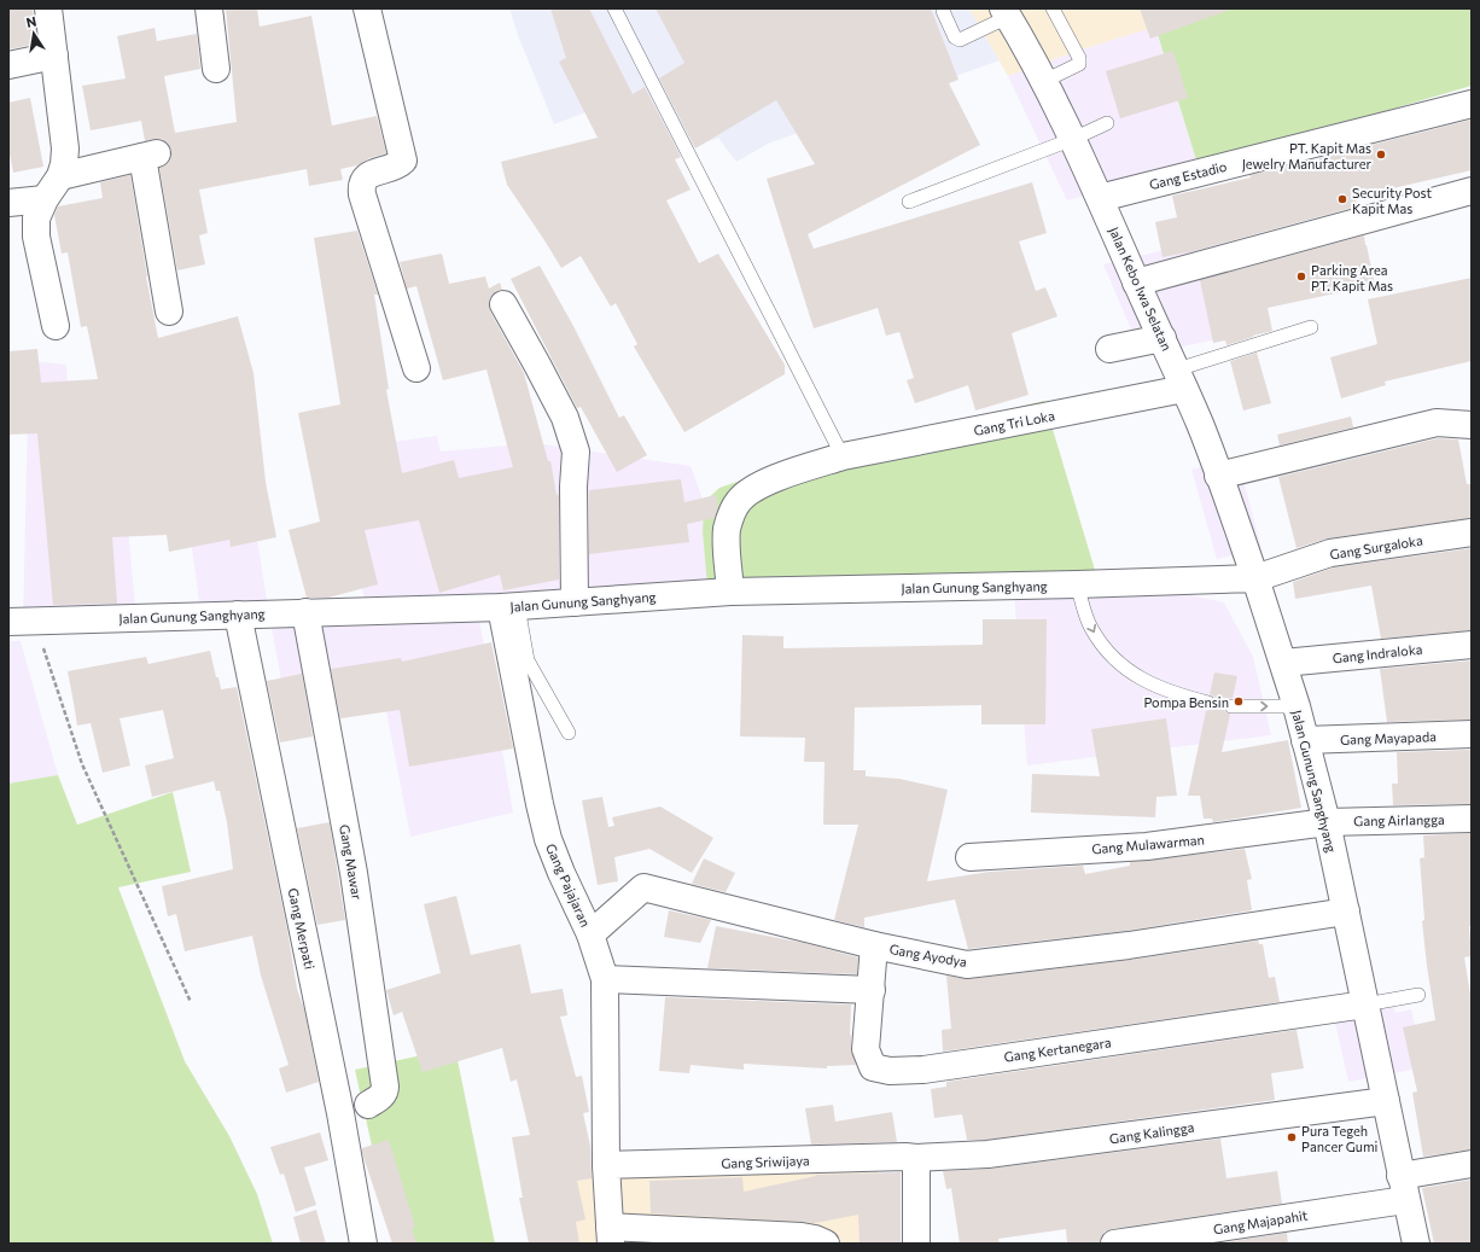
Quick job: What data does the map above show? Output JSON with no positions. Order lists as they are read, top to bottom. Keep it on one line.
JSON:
{"streets":{"street":["Gang Estadio","Jalan Kebo Iwa Selatan","Gang Tri Loka","Gang Surgaloka","Jalan Gunung Sanghyang","Gang Indraloka","Gang Mayapada","Gang Airlangga","Gang Mulawarman","Gang Mawar","Gang Pajajaran","Gang Merpati","Gang Ayodya","Gang Kertanegara","Gang Kalingga","Gang Sriwijaya","Gang Majapahit"]},"crossings":[["Gang Estadio","Jalan Kebo Iwa Selatan"],["Jalan Kebo Iwa Selatan","Gang Tri Loka"],["Jalan Kebo Iwa Selatan","Gang Surgaloka"],["Jalan Kebo Iwa Selatan","Jalan Gunung Sanghyang"],["Gang Tri Loka","Jalan Gunung Sanghyang"],["Gang Surgaloka","Jalan Gunung Sanghyang"],["Jalan Gunung Sanghyang","Gang Indraloka"],["Jalan Gunung Sanghyang","Gang Mayapada"],["Jalan Gunung Sanghyang","Gang Airlangga"],["Jalan Gunung Sanghyang","Gang Mulawarman"],["Jalan Gunung Sanghyang","Gang Mawar"],["Jalan Gunung Sanghyang","Gang Pajajaran"],["Jalan Gunung Sanghyang","Gang Merpati"],["Jalan Gunung Sanghyang","Gang Ayodya"],["Jalan Gunung Sanghyang","Gang Kertanegara"],["Jalan Gunung Sanghyang","Gang Kalingga"],["Jalan Gunung Sanghyang","Gang Majapahit"],["Gang Airlangga","Gang Mulawarman"],["Gang Pajajaran","Gang Ayodya"],["Gang Pajajaran","Gang Sriwijaya"],["Gang Ayodya","Gang Kertanegara"],["Gang Kalingga","Gang Sriwijaya"]],"places":["PT. Kapit Mas Jewelry Manufacturer","Security Post Kapit Mas","Parking Area PT. Kapit Mas","Pompa Bensin","Pura Tegeh Pancer Gumi"],"north":"top"}
